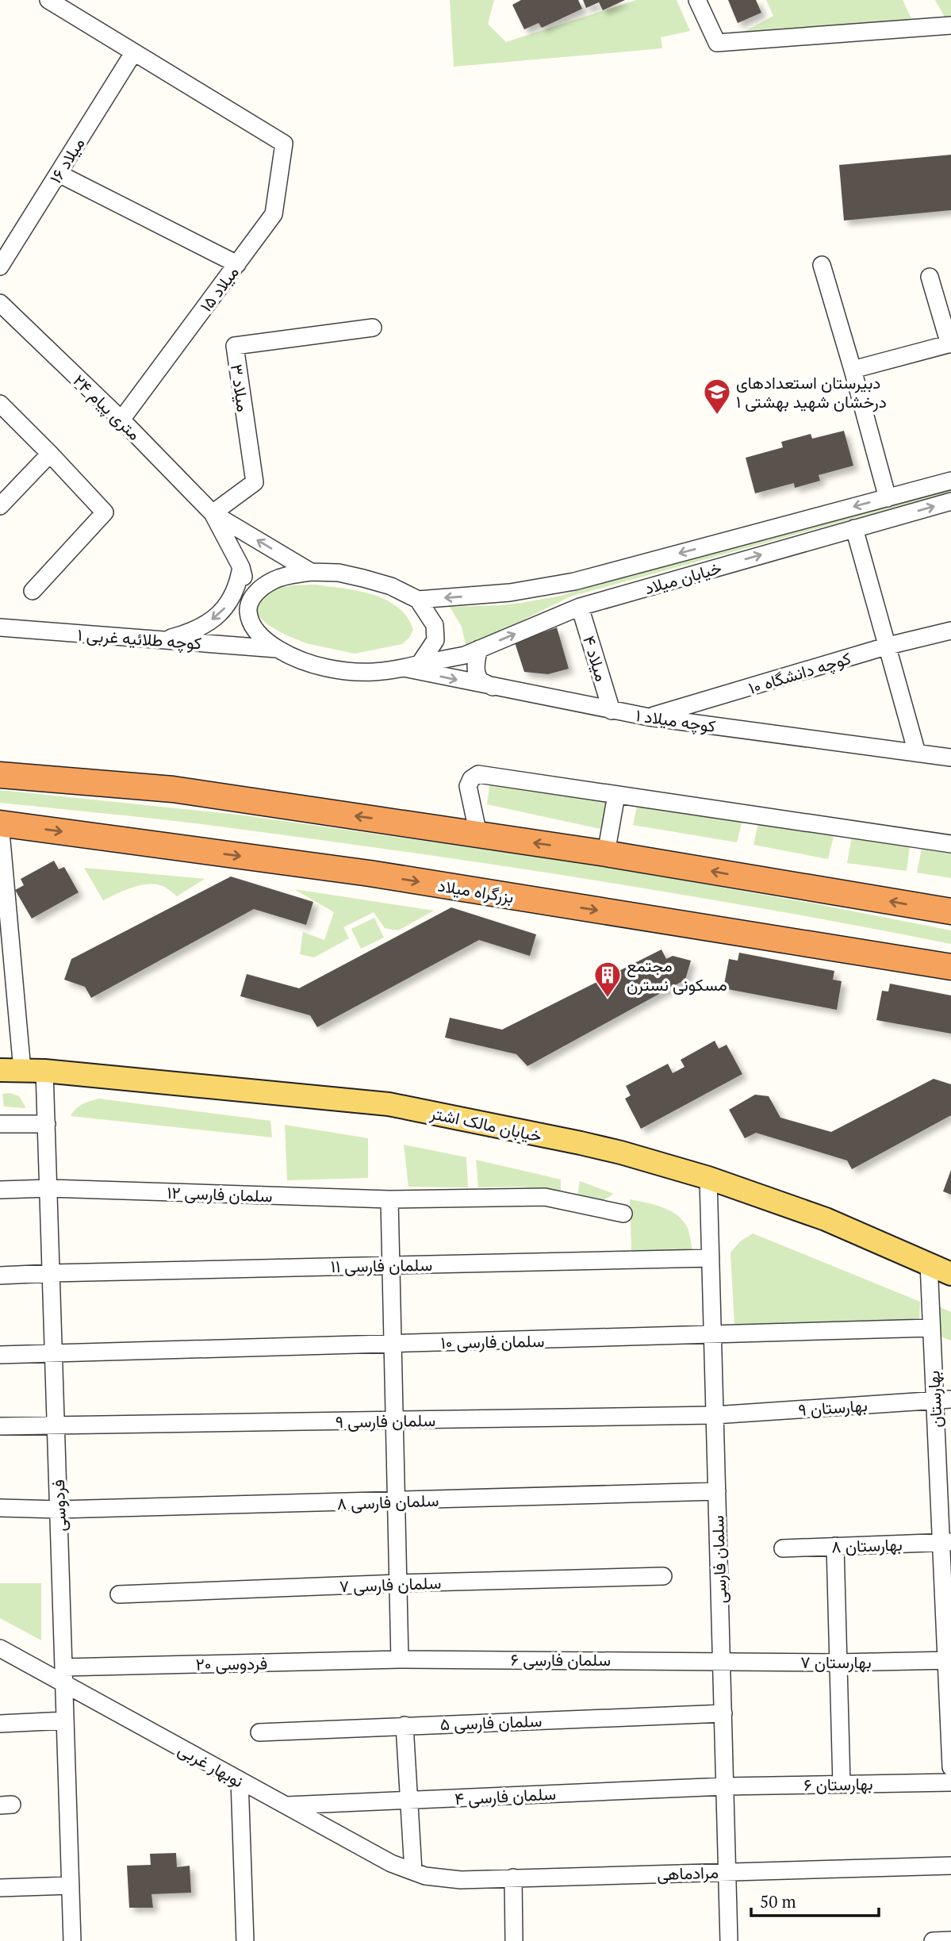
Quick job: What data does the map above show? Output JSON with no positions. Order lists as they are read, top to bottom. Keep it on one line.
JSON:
{"streets":{"highway":["بزرگراه میلاد"],"main road":["خیابان مالک اشتر"],"street":["میلاد ۱۶","میلاد ۱۵","میلاد ۳","۲۴ متری پیام","خیابان میلاد","کوچه طلائیه غربی ۱","میلاد ۴","کوچه دانشگاه ۱۰","کوچه میلاد ۱","سلمان فارسی ۱۲","سلمان فارسی ۱۱","سلمان فارسی ۱۰","بهارستان","بهارستان ۹","سلمان فارسی ۹","سلمان فارسی ۸","فردوسی","بهارستان ۸","سلمان فارسی","سلمان فارسی ۷","سلمان فارسی ۶","بهارستان ۷","فردوسی ۲۰","سلمان فارسی ۵","نوبهار غربی","بهارستان ۶","سلمان فارسی ۴","مرادماهی"]},"crossings":[["میلاد ۱۶","میلاد ۱۵"],["میلاد ۱۵","۲۴ متری پیام"],["میلاد ۳","۲۴ متری پیام"],["خیابان میلاد","کوچه طلائیه غربی ۱"],["خیابان میلاد","میلاد ۴"],["خیابان میلاد","کوچه میلاد ۱"],["میلاد ۴","کوچه میلاد ۱"],["کوچه دانشگاه ۱۰","کوچه میلاد ۱"],["خیابان مالک اشتر","بهارستان"],["خیابان مالک اشتر","فردوسی"],["خیابان مالک اشتر","سلمان فارسی"],["سلمان فارسی ۱۲","فردوسی"],["سلمان فارسی ۱۱","فردوسی"],["سلمان فارسی ۱۱","سلمان فارسی"],["سلمان فارسی ۱۰","بهارستان"],["سلمان فارسی ۱۰","فردوسی"],["سلمان فارسی ۱۰","سلمان فارسی"],["بهارستان","بهارستان ۹"],["بهارستان","بهارستان ۸"],["بهارستان","بهارستان ۷"],["بهارستان ۹","سلمان فارسی ۹"],["بهارستان ۹","سلمان فارسی"],["سلمان فارسی ۹","فردوسی"],["سلمان فارسی ۹","سلمان فارسی"],["سلمان فارسی ۸","فردوسی"],["سلمان فارسی ۸","سلمان فارسی"],["فردوسی","فردوسی ۲۰"],["فردوسی","نوبهار غربی"],["سلمان فارسی","سلمان فارسی ۶"],["سلمان فارسی","بهارستان ۷"],["سلمان فارسی","سلمان فارسی ۵"],["سلمان فارسی","بهارستان ۶"],["سلمان فارسی","سلمان فارسی ۴"],["سلمان فارسی","مرادماهی"],["سلمان فارسی ۶","بهارستان ۷"],["سلمان فارسی ۶","فردوسی ۲۰"],["فردوسی ۲۰","نوبهار غربی"],["نوبهار غربی","سلمان فارسی ۴"],["نوبهار غربی","مرادماهی"],["بهارستان ۶","سلمان فارسی ۴"]],"places":{"school or university":["دبیرستان استعدادهای درخشان شهید بهشتی ۱"],"building":["مجتمع مسکونی نسترن"]},"scale_bar":"50 m"}
